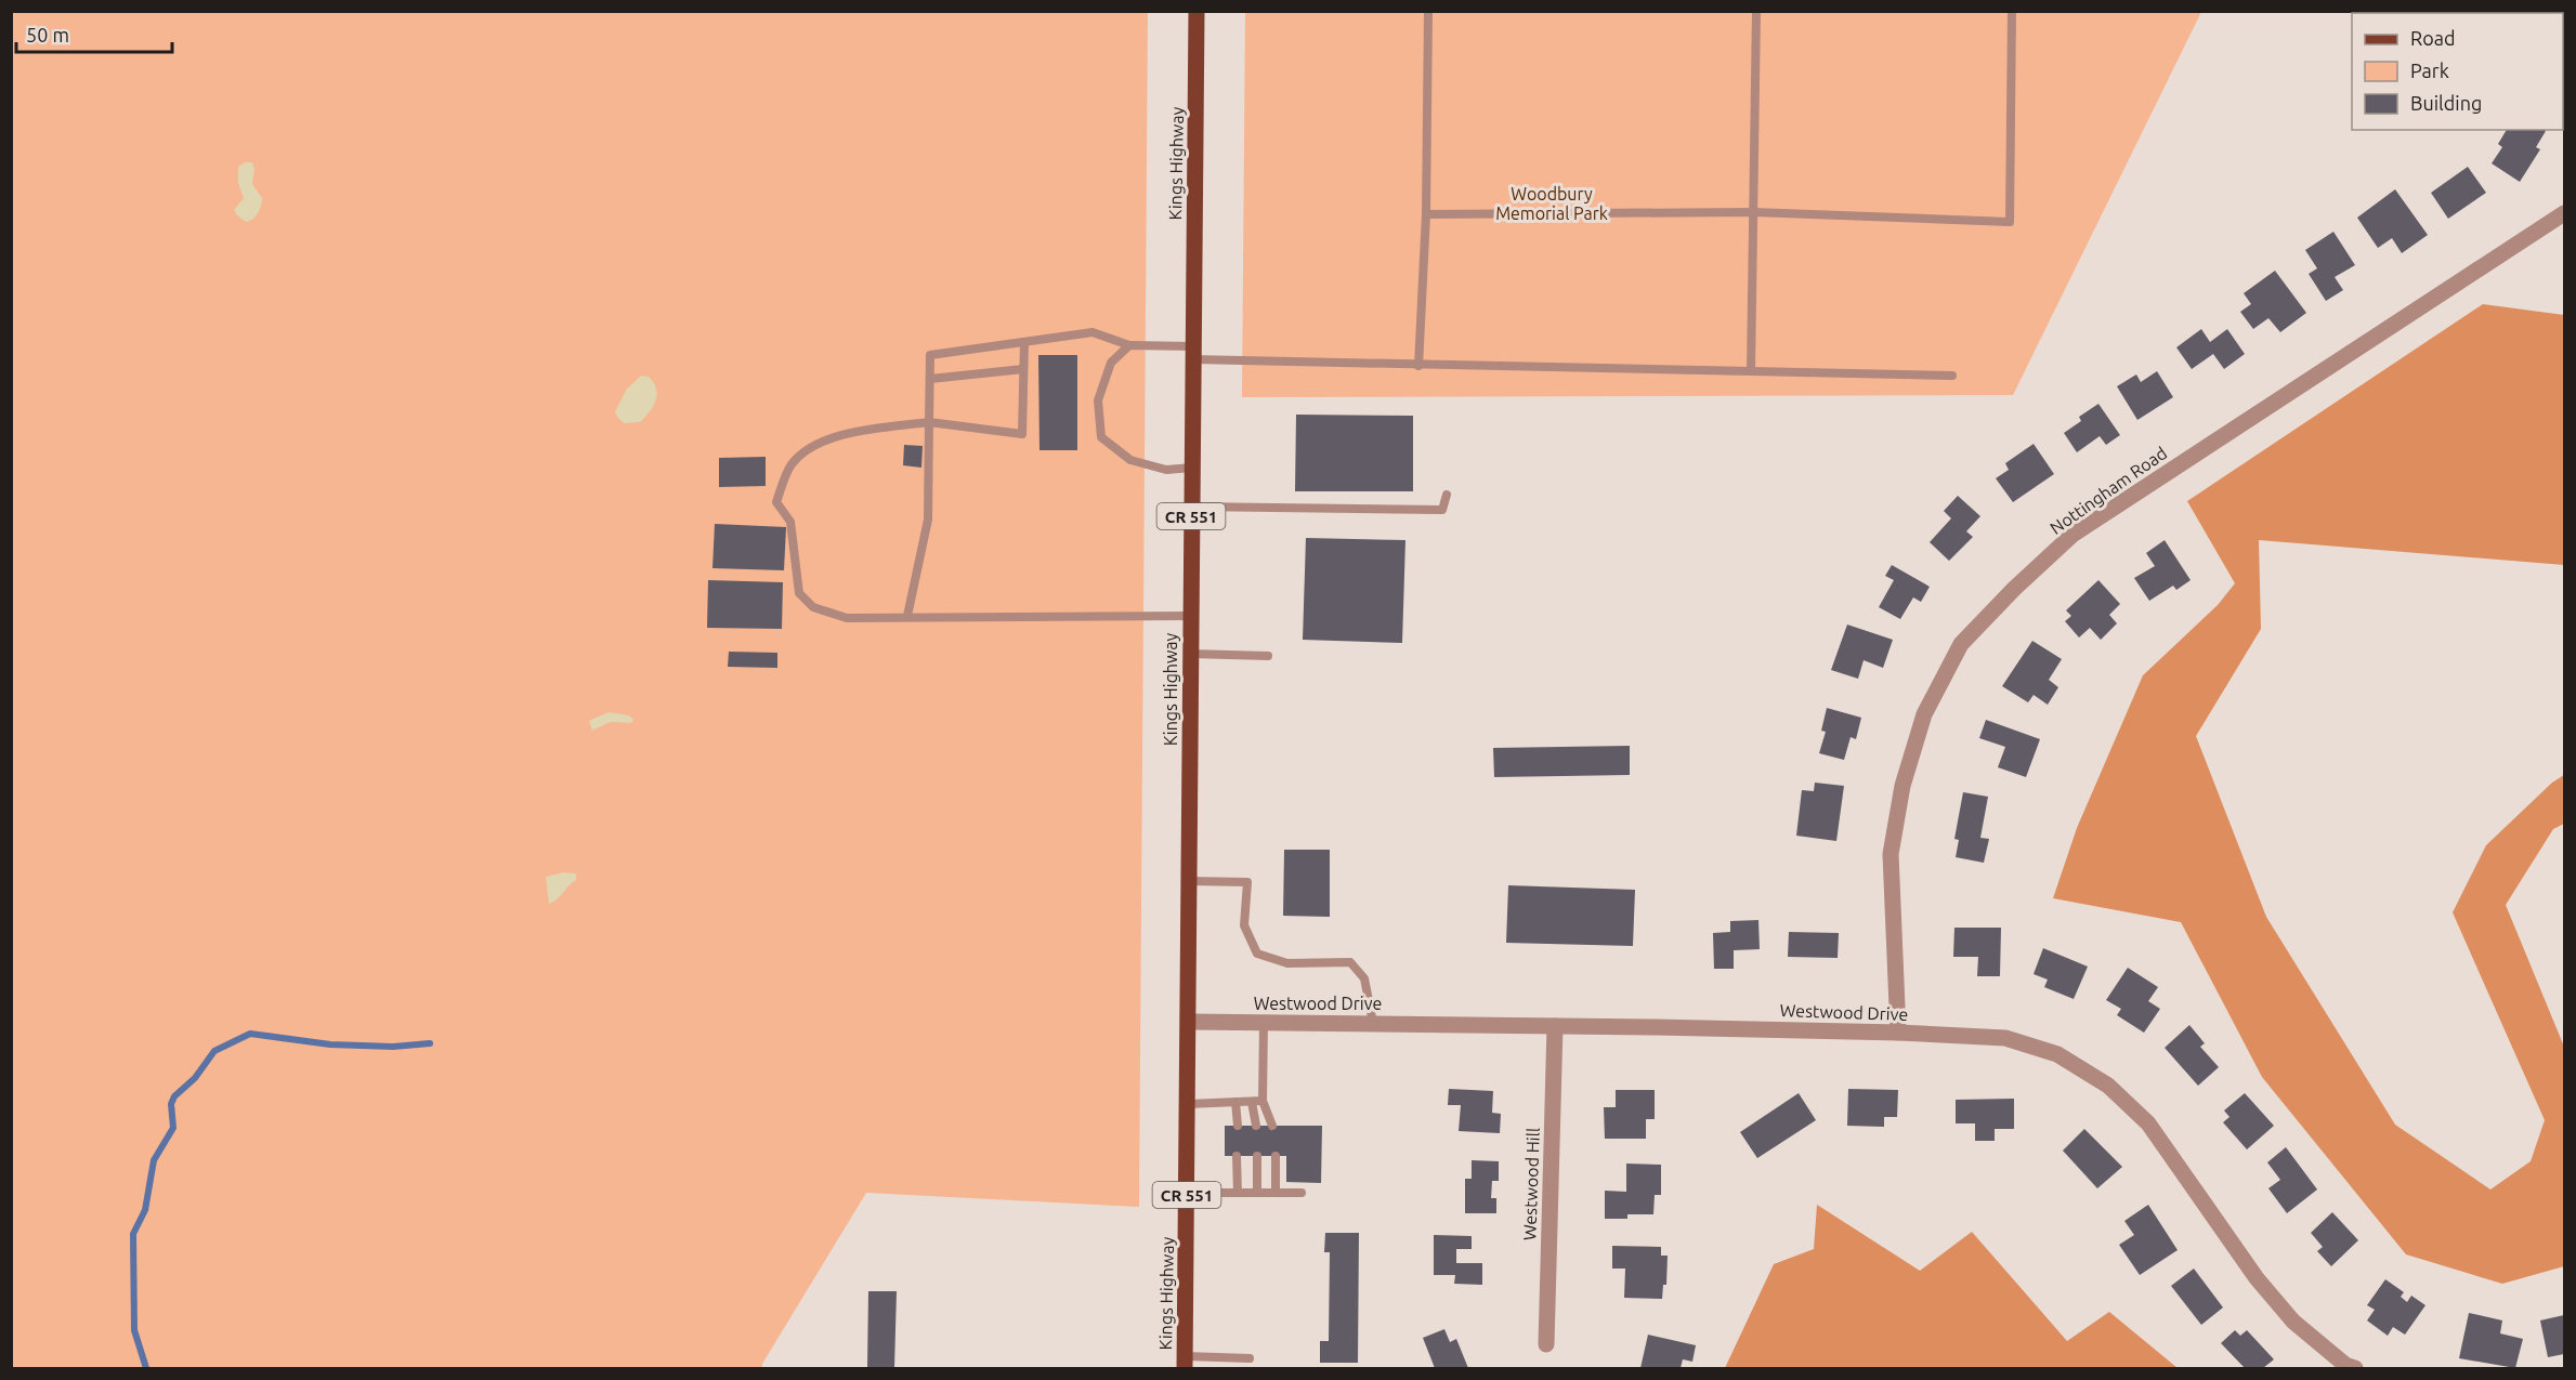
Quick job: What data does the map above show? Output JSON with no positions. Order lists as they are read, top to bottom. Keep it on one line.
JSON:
{"streets":{"main road":["Kings Highway","CR 551"],"street":["Nottingham Road","Westwood Drive","Westwood Hill"]},"crossings":[["Kings Highway","Westwood Drive"],["Nottingham Road","Westwood Drive"],["Westwood Drive","Westwood Hill"]],"parks":["Woodbury Memorial Park"],"legend":["Road","Park","Building"],"scale_bar":"50 m"}
